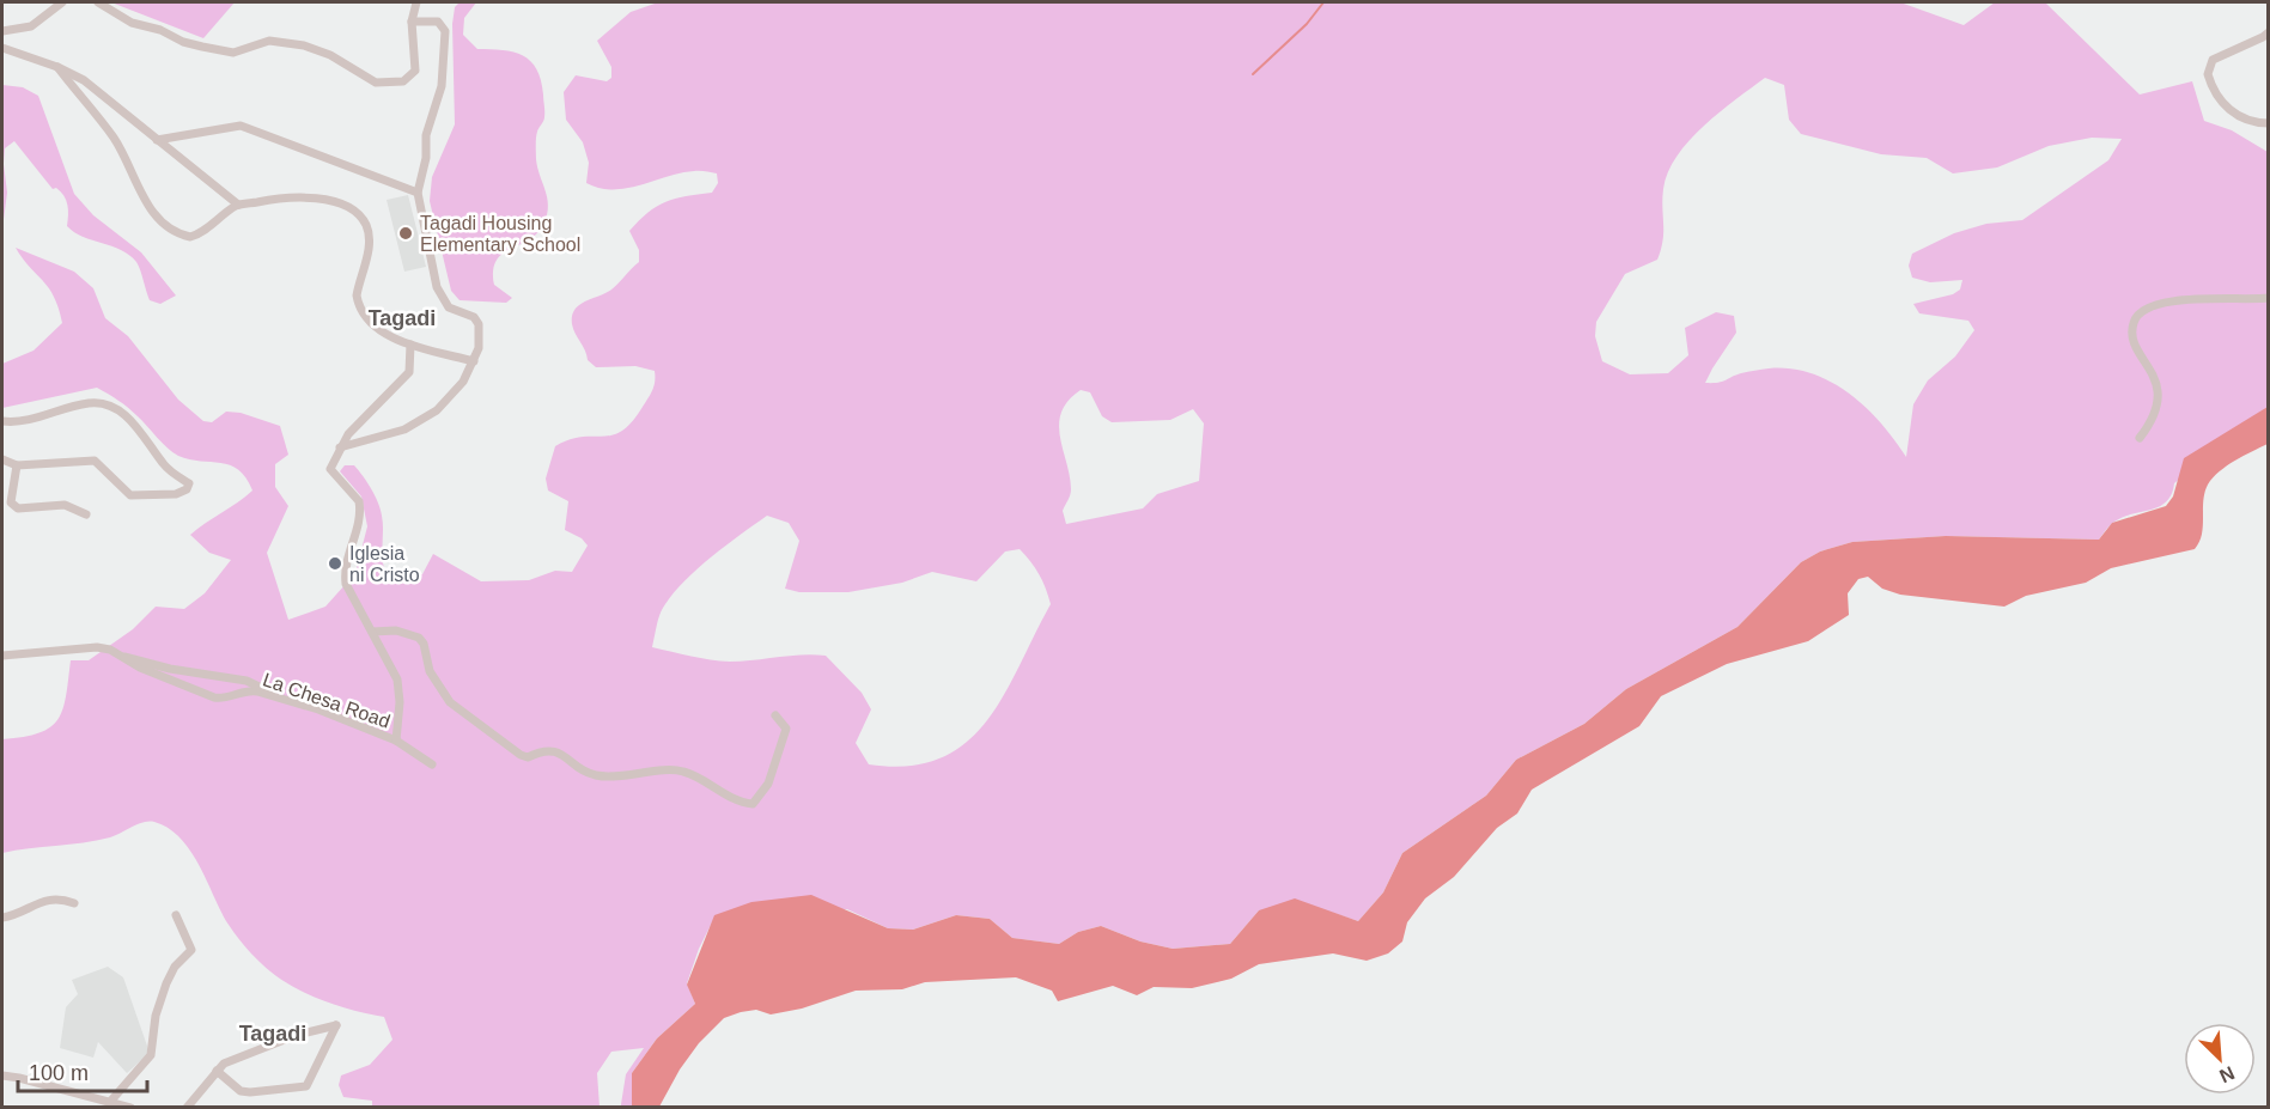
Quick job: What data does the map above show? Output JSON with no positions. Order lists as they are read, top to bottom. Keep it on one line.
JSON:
{"streets":{"street":["La Chesa Road"]},"districts":["Tagadi","Tagadi"],"places":["Tagadi Housing Elementary School","Iglesia ni Cristo"],"scale_bar":"100 m","north":"bottom right"}
